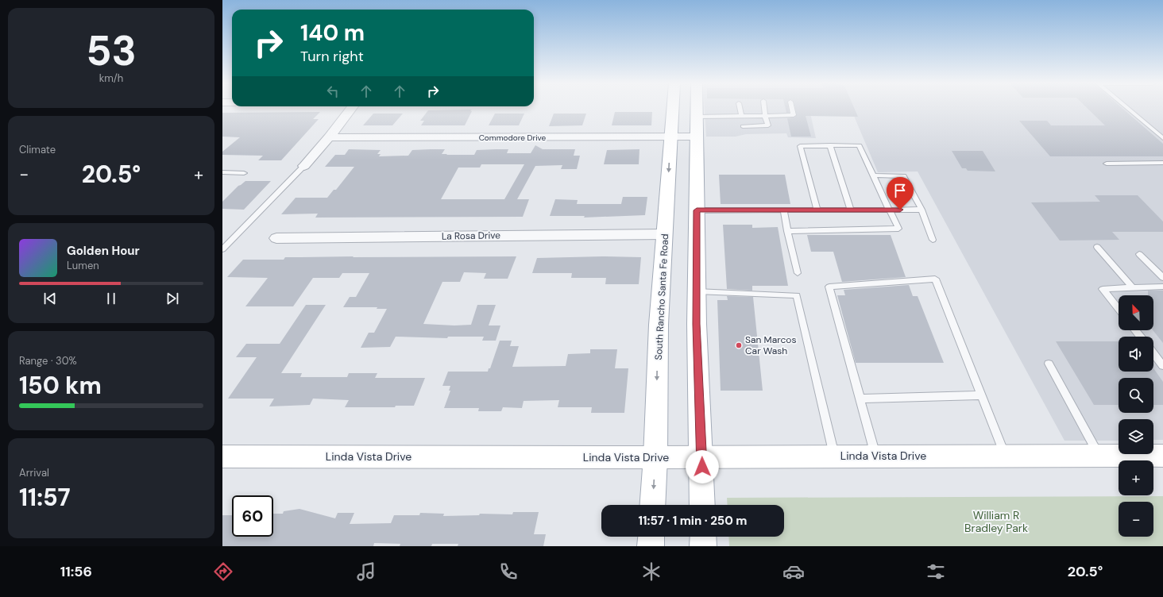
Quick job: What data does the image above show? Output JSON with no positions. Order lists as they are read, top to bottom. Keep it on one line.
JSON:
{"streets":{"main road":["South Rancho Santa Fe Road","Linda Vista Drive"],"street":["Commodore Drive","La Rosa Drive"]},"crossings":[["Commodore Drive","South Rancho Santa Fe Road"],["La Rosa Drive","South Rancho Santa Fe Road"],["South Rancho Santa Fe Road","Linda Vista Drive"]],"parks":["William R Bradley Park"],"places":["San Marcos Car Wash"],"north":"top left","page":{"tile":[["53","km/h"],"Climate",["Range · 30%","150 km"],["Arrival","11:57"]],"turn":["140 m","Turn right"],"heat":["−","20.5°","+"],"song":["Golden Hour","Lumen"],"map_buttons":["+","−"],"limit":"60","trip":"11:57 · 1 min · 250 m","tabs":["11:56","20.5°"]}}
